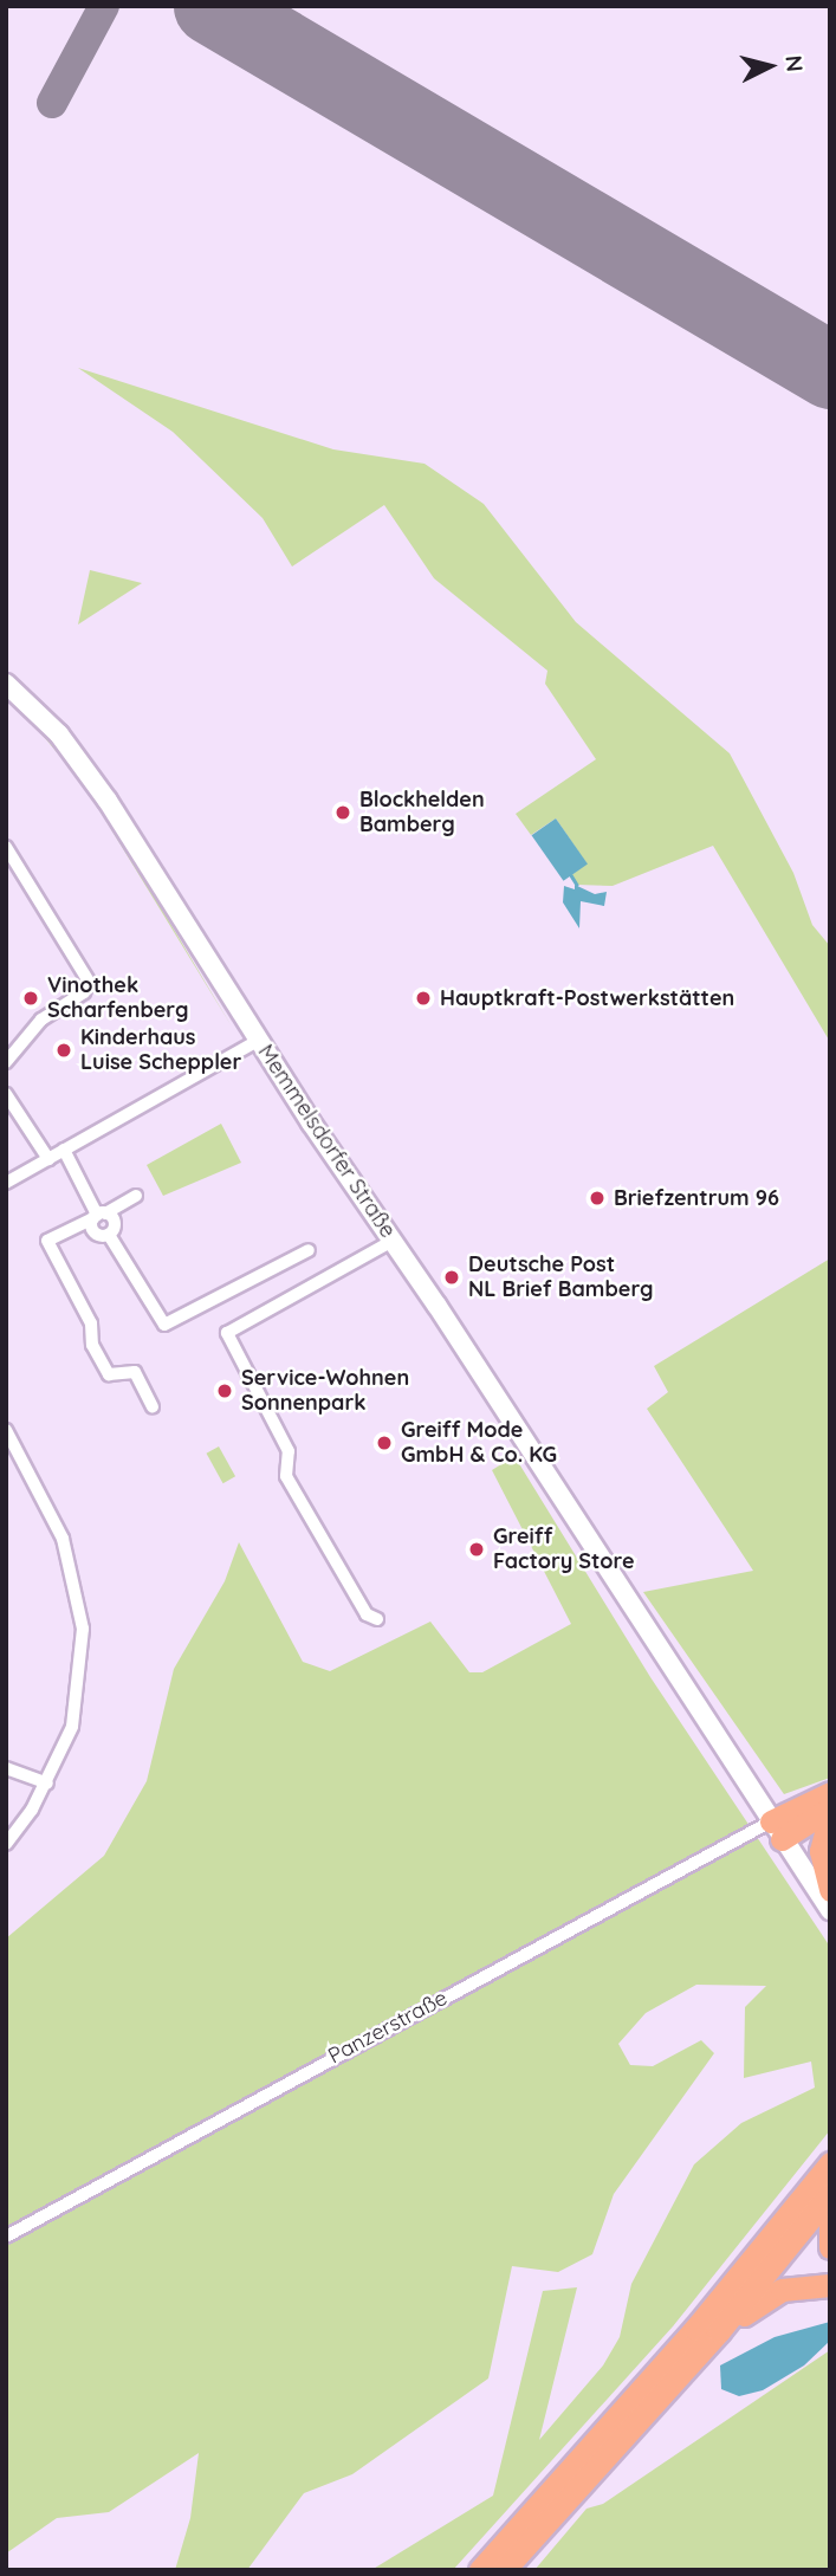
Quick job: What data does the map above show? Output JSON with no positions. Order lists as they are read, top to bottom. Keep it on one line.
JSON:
{"streets":{"main road":["Memmelsdorfer Straße"],"street":["Panzerstraße"]},"crossings":[["Memmelsdorfer Straße","Panzerstraße"]],"places":["Blockhelden Bamberg","Vinothek Scharfenberg","Hauptkraft-Postwerkstätten","Kinderhaus Luise Scheppler","Briefzentrum 96","Deutsche Post NL Brief Bamberg","Service-Wohnen Sonnenpark","Greiff Mode GmbH & Co. KG","Greiff Factory Store"],"north":"right"}
